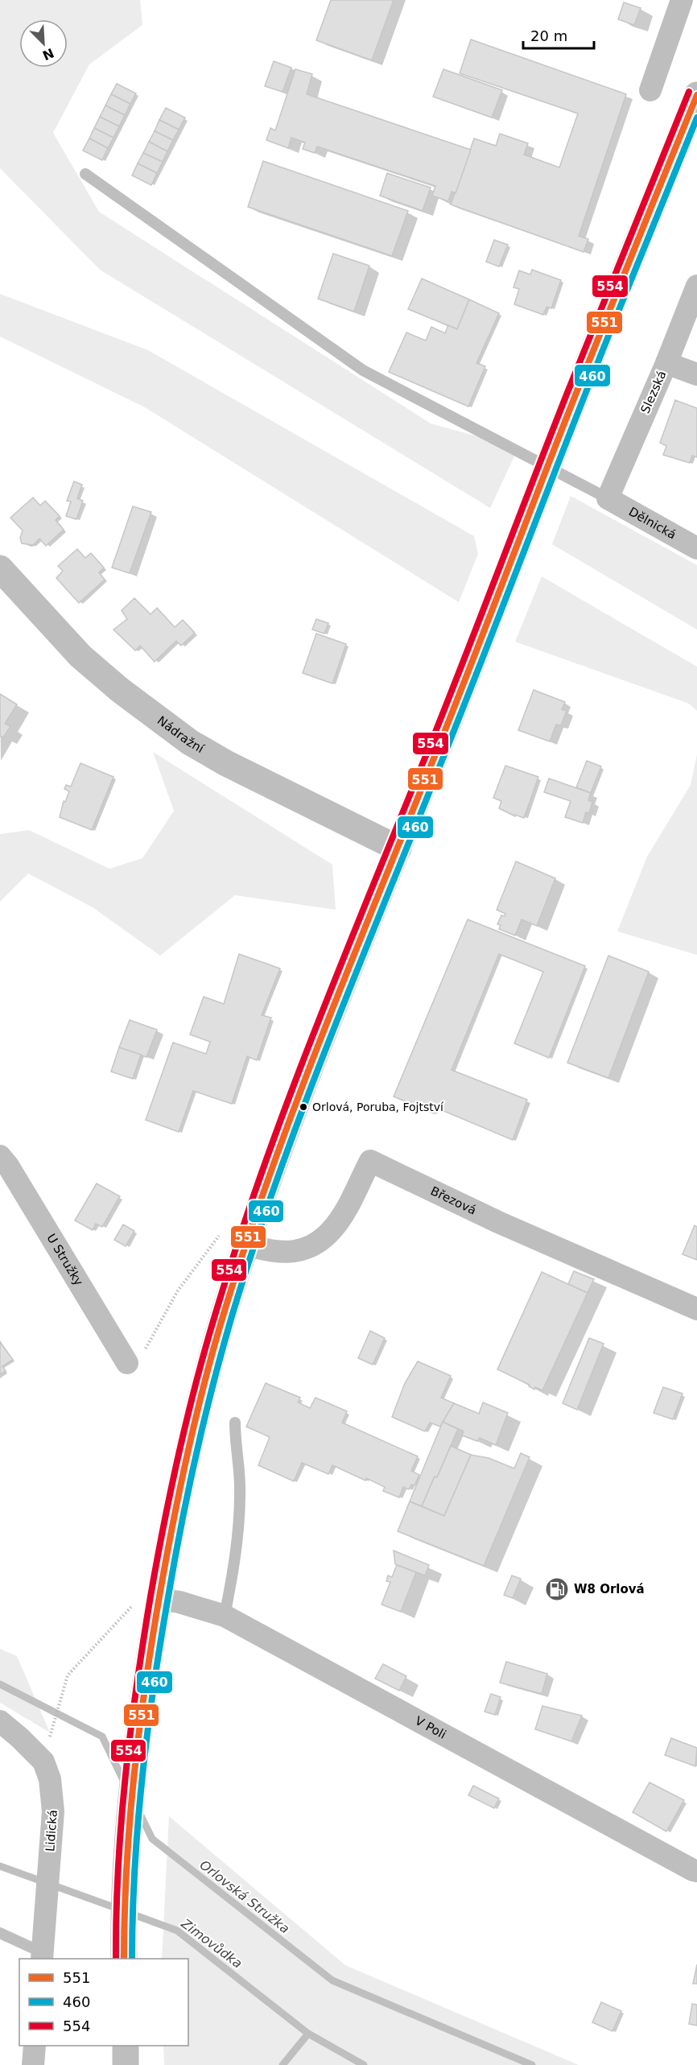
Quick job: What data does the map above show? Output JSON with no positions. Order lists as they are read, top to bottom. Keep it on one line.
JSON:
{"streets":{"street":["Slezská","Dělnická","Nádražní","Březová","U Stružky","V Poli","Lidická"]},"crossings":[["Slezská","Dělnická"]],"water":["Orlovská Stružka","Zimovůdka"],"places":{"other":["Orlová, Poruba, Fojtství"],"fuel station":["W8 Orlová"]},"lines":["transit line 554","transit line 551","transit line 460"],"legend":["551","460","554"],"scale_bar":"20 m","north":"bottom right"}
